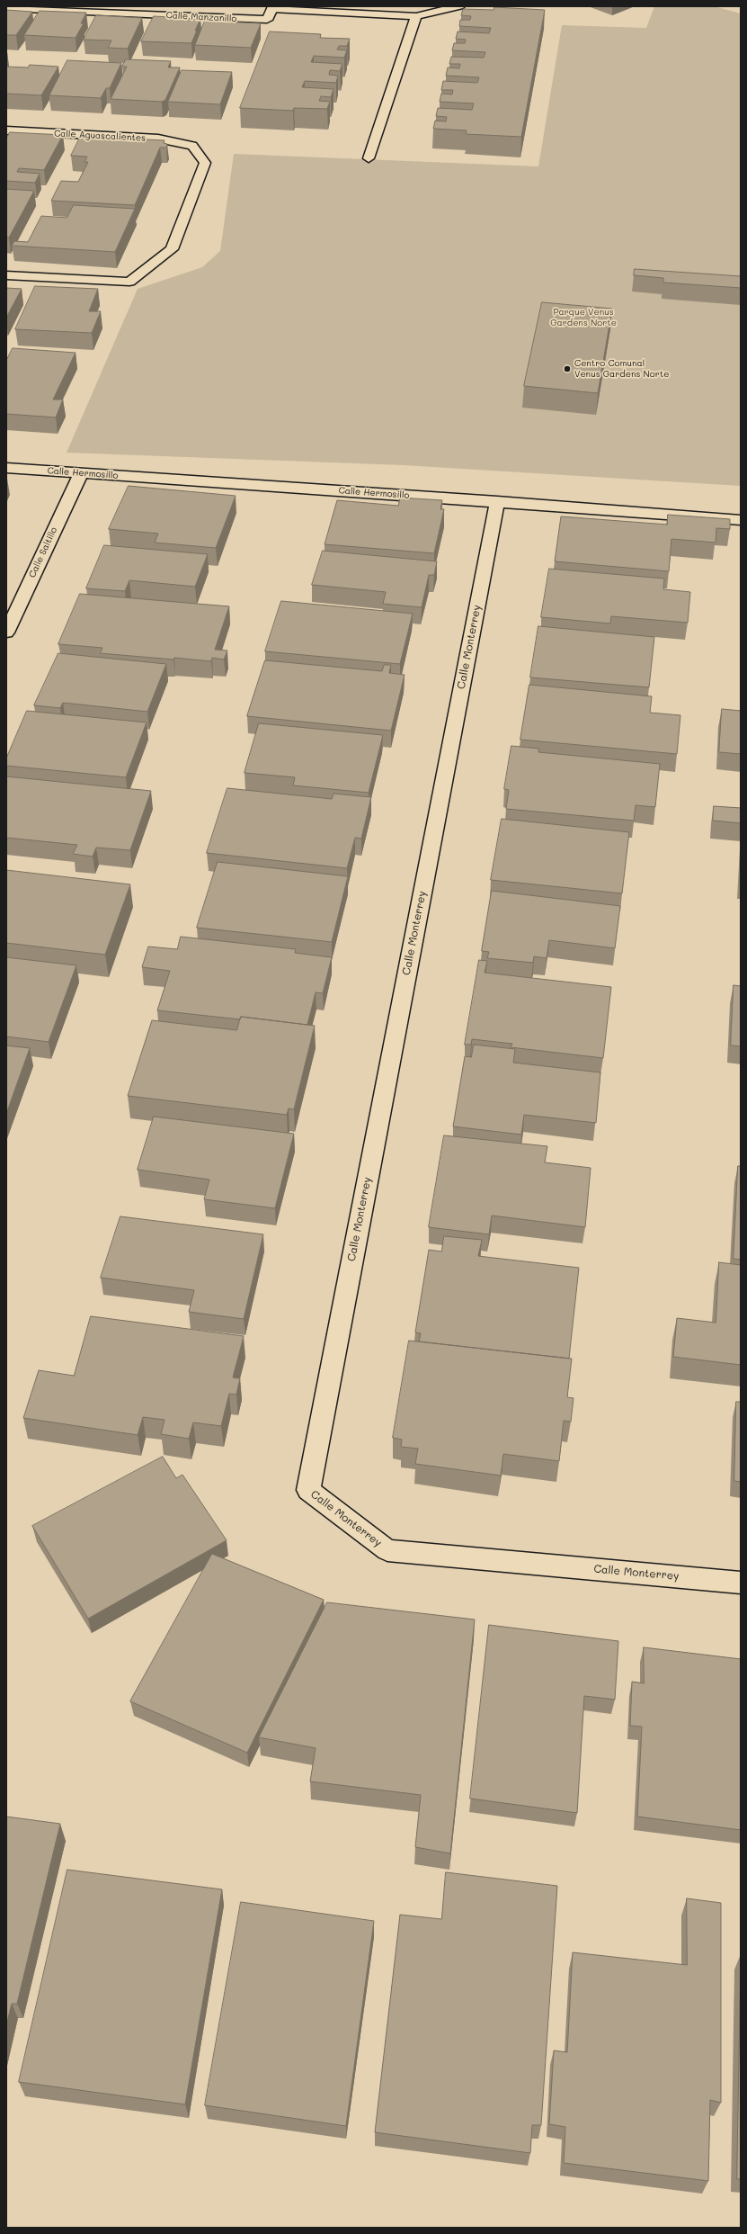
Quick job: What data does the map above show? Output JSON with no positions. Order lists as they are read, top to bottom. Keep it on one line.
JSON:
{"streets":{"street":["Calle Manzanillo","Calle Aguascalientes","Calle Hermosillo","Calle Saltillo","Calle Monterrey"]},"crossings":[["Calle Hermosillo","Calle Saltillo"],["Calle Hermosillo","Calle Monterrey"]],"parks":["Parque Venus Gardens Norte"],"places":["Centro Comunal Venus Gardens Norte"]}
